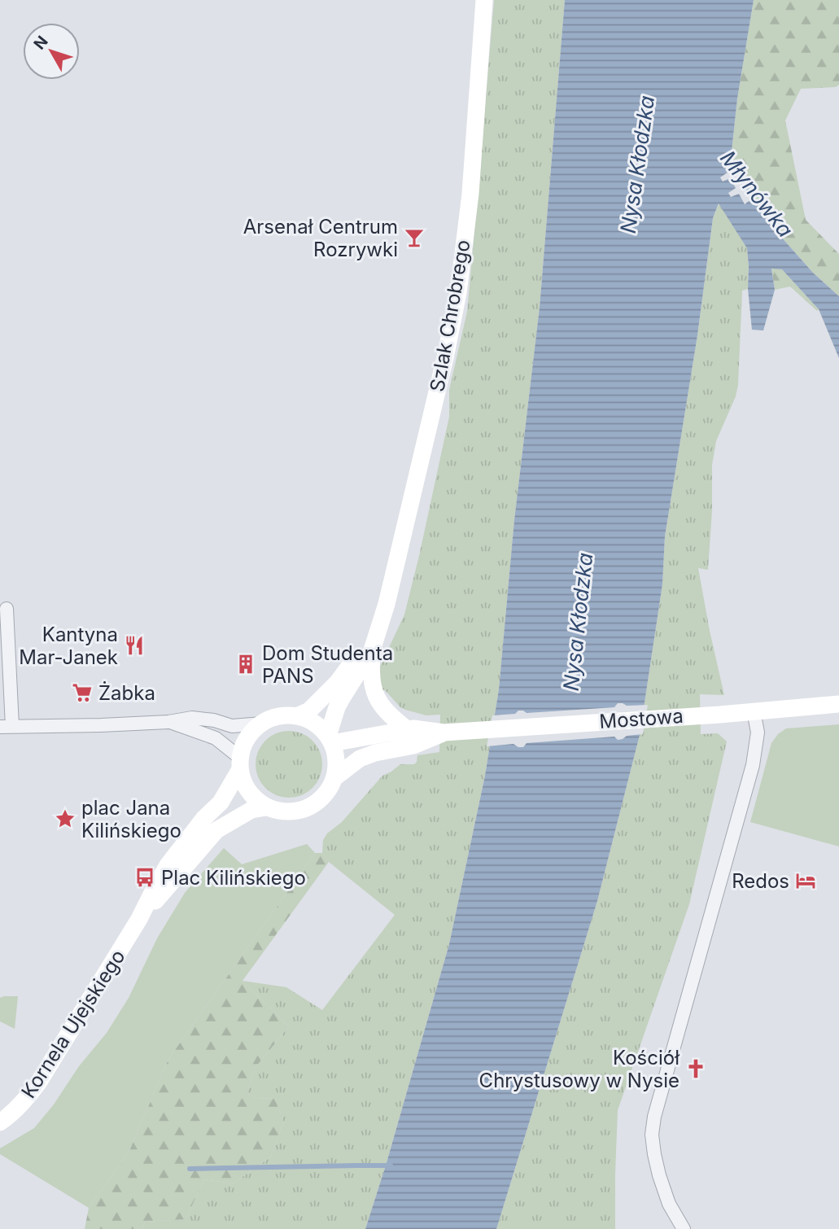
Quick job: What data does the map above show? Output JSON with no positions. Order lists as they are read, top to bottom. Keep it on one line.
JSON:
{"streets":{"main road":["Szlak Chrobrego","Mostowa","Kornela Ujejskiego"]},"crossings":[["Szlak Chrobrego","Mostowa"],["Szlak Chrobrego","Kornela Ujejskiego"],["Mostowa","Kornela Ujejskiego"]],"water":["Nysa Kłodzka","Młynówka"],"places":{"bar":["Arsenał Centrum Rozrywki"],"restaurant":["Kantyna Mar-Janek"],"building":["Dom Studenta PANS"],"supermarket":["Żabka"],"place":["plac Jana Kilińskiego"],"bus stop":["Plac Kilińskiego"],"hotel":["Redos"],"church":["Kościół Chrystusowy w Nysie"]},"north":"top left"}
